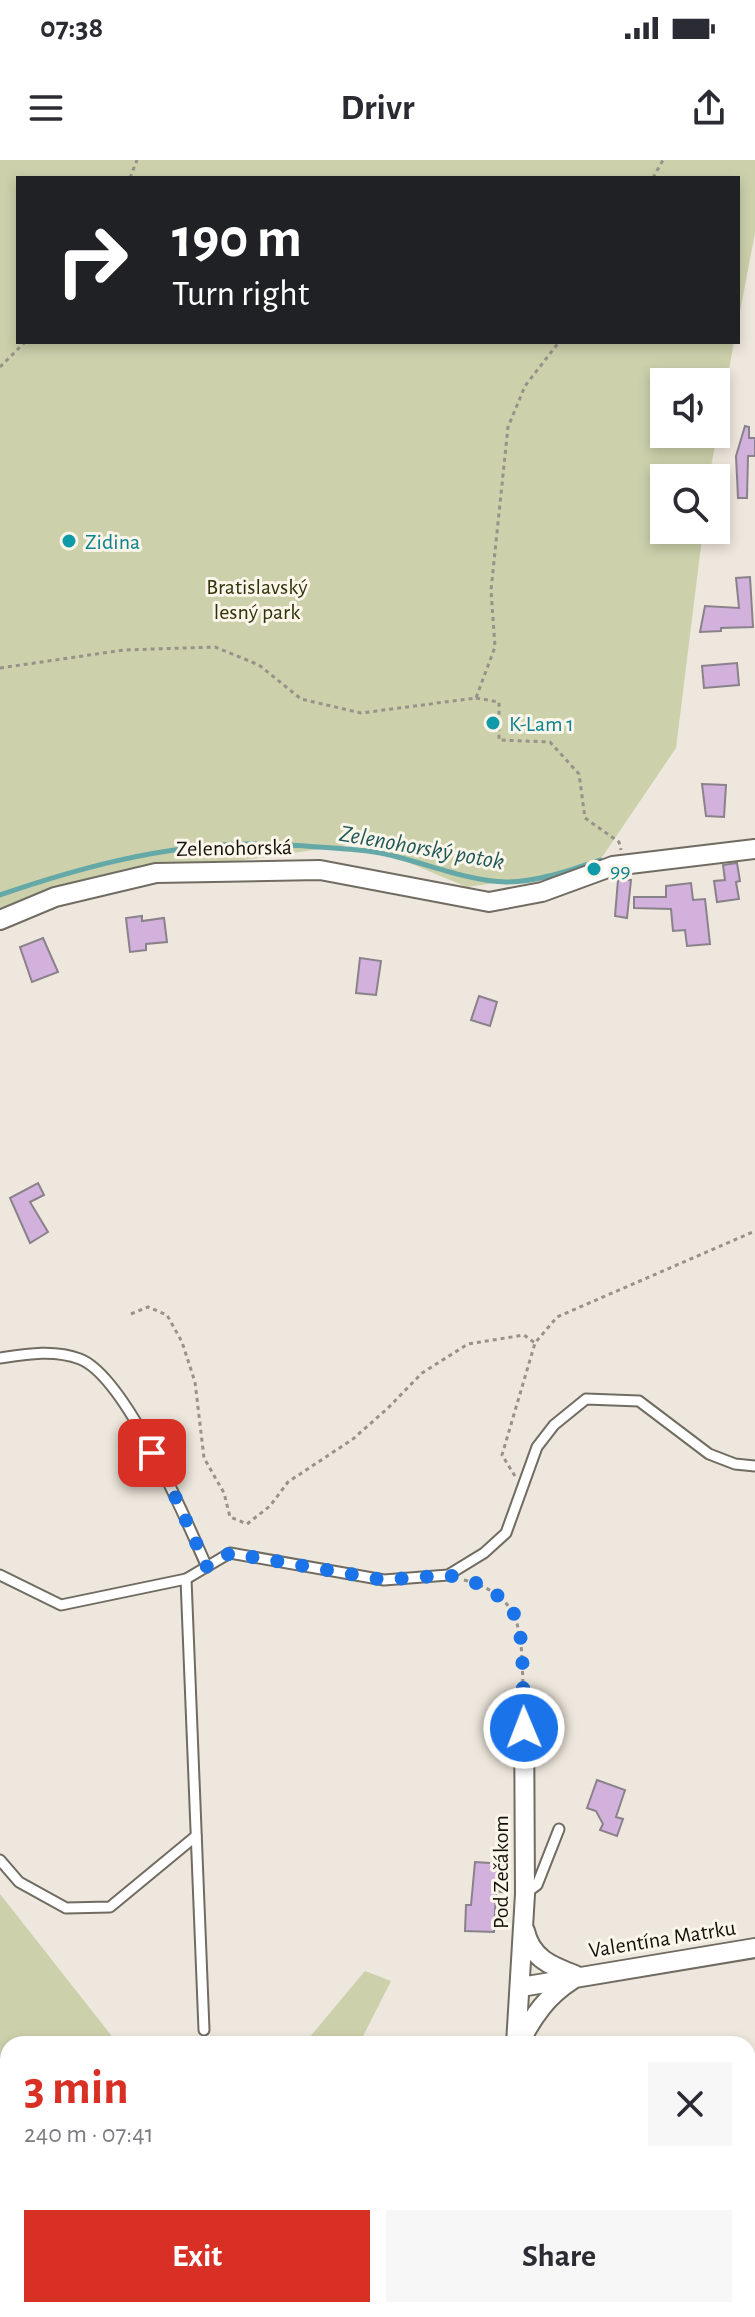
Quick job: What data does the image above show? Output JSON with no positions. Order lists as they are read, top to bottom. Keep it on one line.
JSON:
{"streets":{"street":["Zelenohorská","Pod Zečákom","Valentína Matrku"]},"crossings":[["Pod Zečákom","Valentína Matrku"]],"water":["Zelenohorský potok"],"parks":["Bratislavský lesný park"],"places":["Zidina","K-Lam 1","99"],"page":{"status":"07:38","header":"Drivr","turn":["190 m","Turn right"],"heading":["3 min","240 m · 07:41"],"buttons":["Exit","Share"]}}
